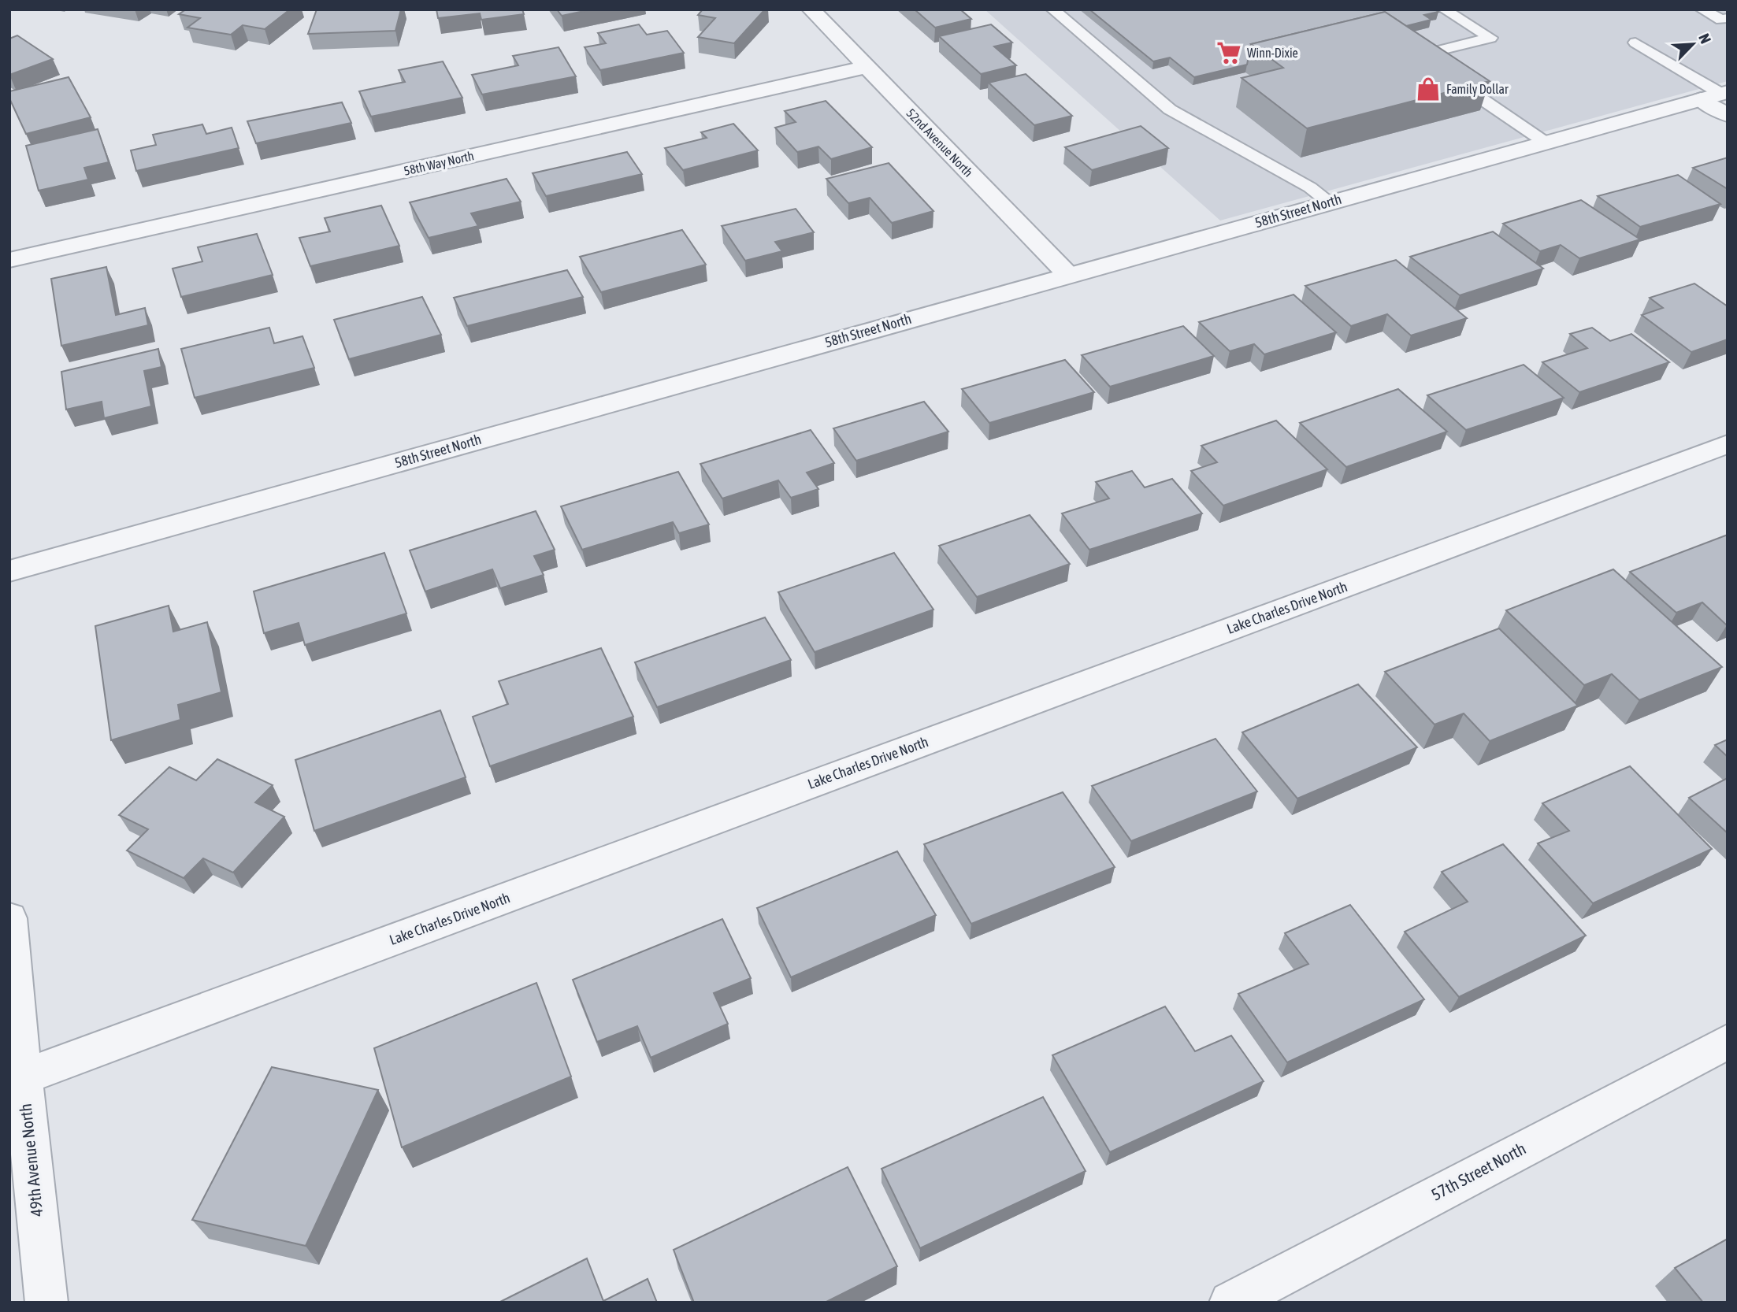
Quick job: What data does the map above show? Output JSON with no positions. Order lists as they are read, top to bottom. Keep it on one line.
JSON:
{"streets":{"street":["52nd Avenue North","58th Way North","58th Street North","Lake Charles Drive North","49th Avenue North","57th Street North"]},"crossings":[["52nd Avenue North","58th Way North"],["52nd Avenue North","58th Street North"],["Lake Charles Drive North","49th Avenue North"]],"places":{"supermarket":["Winn-Dixie"],"shop":["Family Dollar"]},"north":"top right"}
